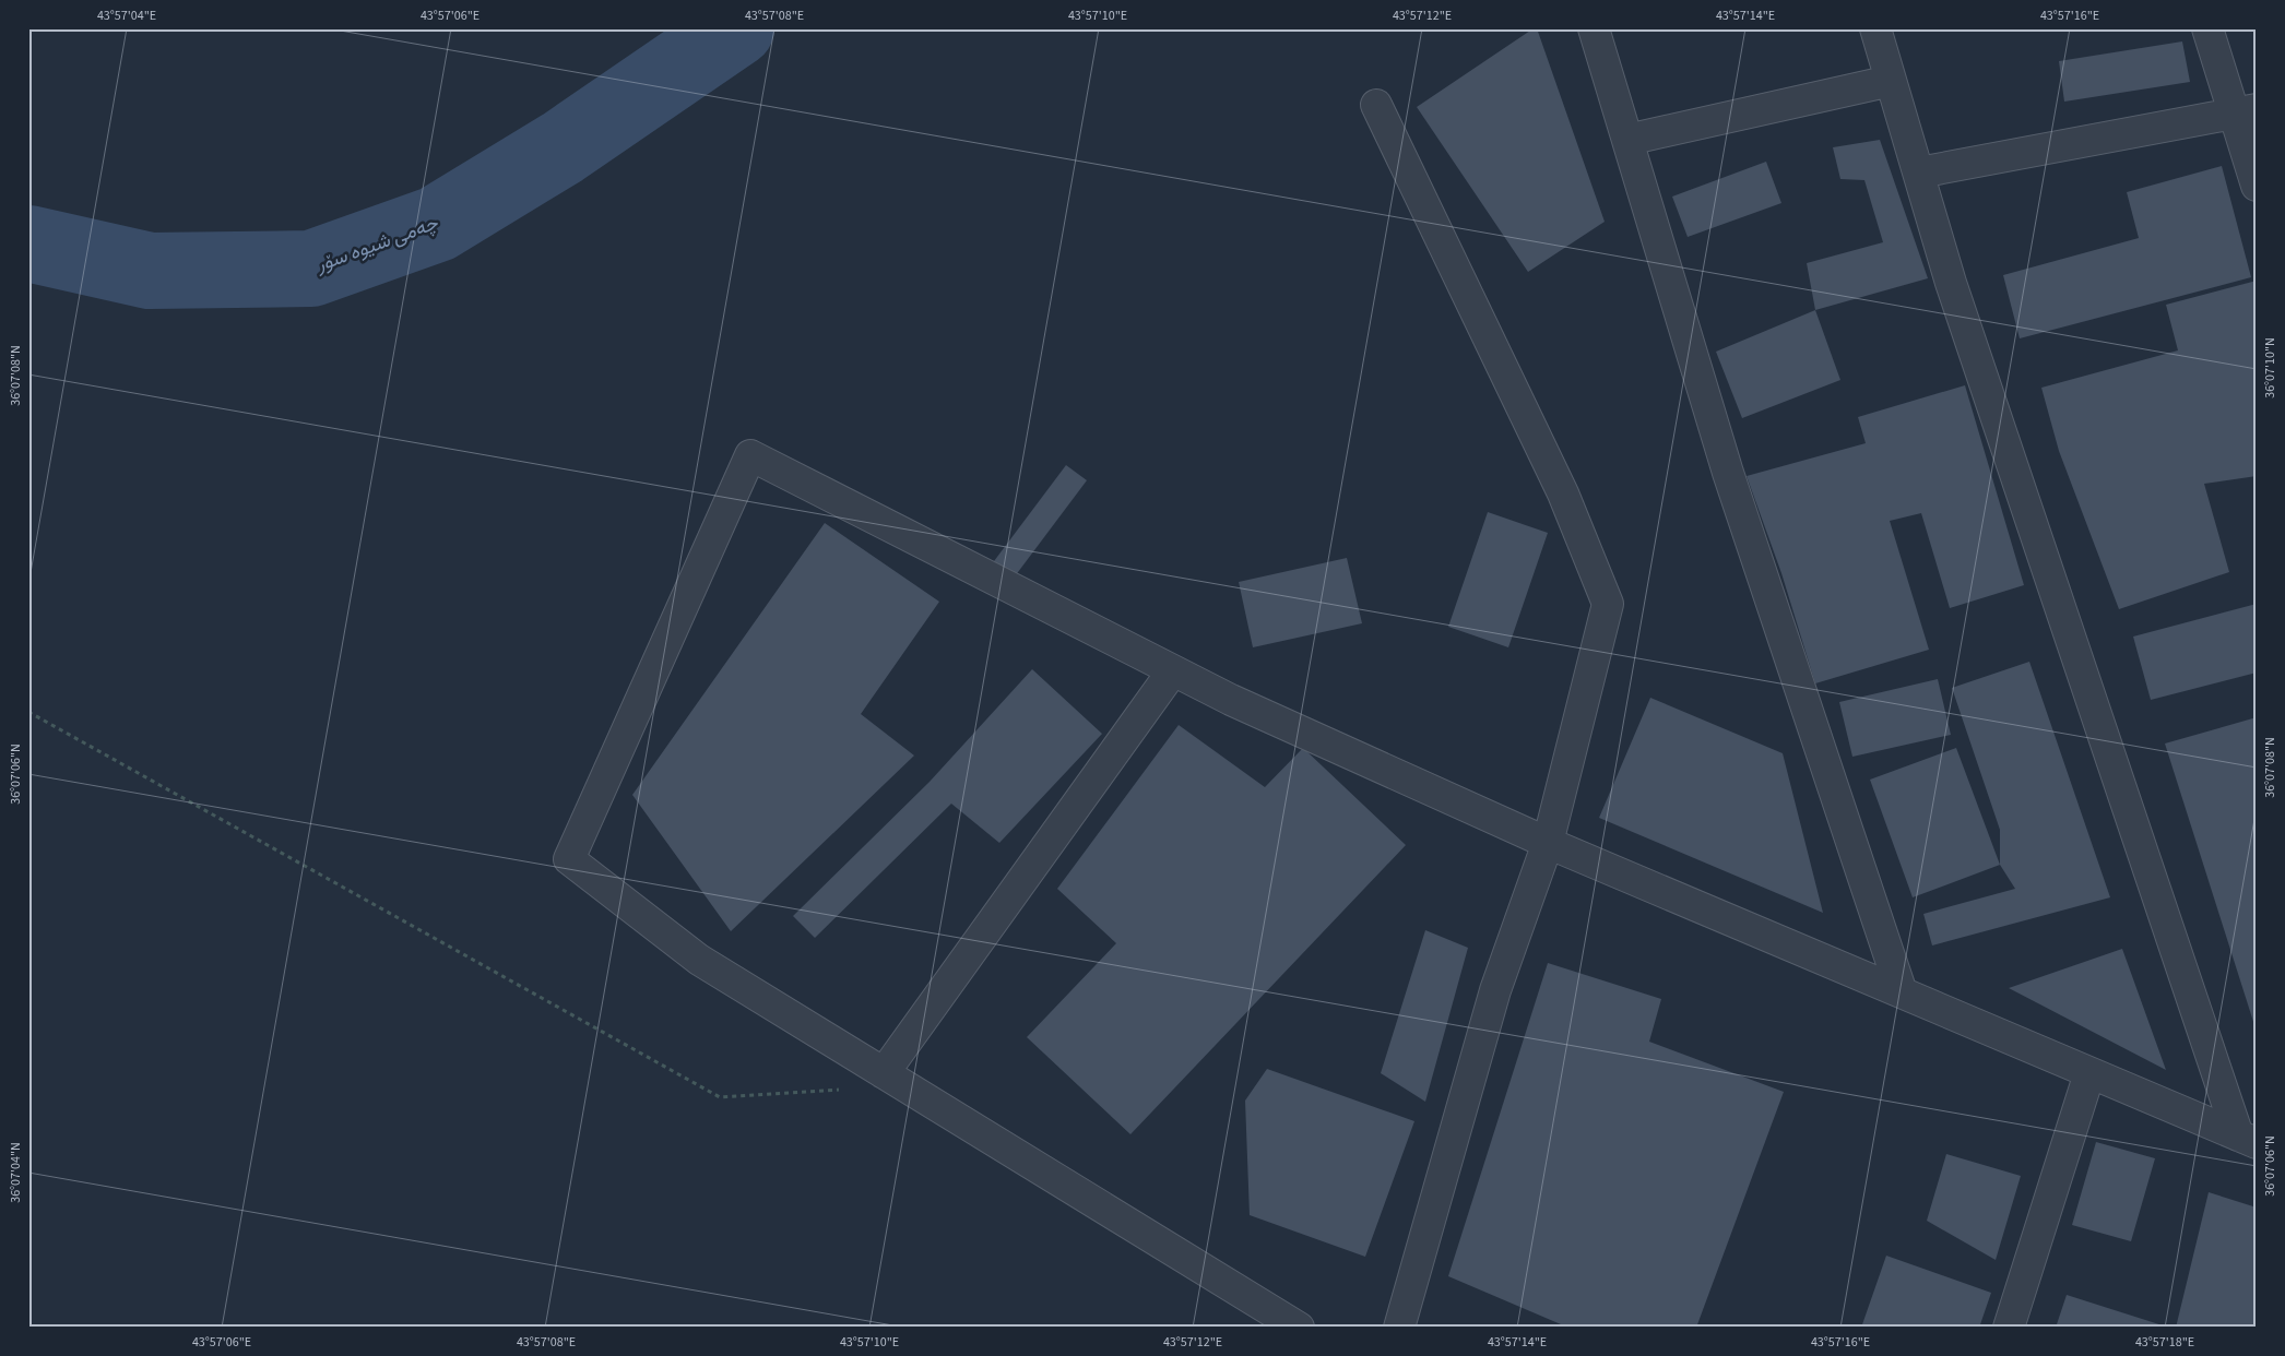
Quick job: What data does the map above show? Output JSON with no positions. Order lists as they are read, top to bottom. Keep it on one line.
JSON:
{"water":["چەمی شیوە سۆر"],"coordinates":["43°57'04\"E","43°57'06\"E","43°57'08\"E","43°57'10\"E","43°57'12\"E","43°57'14\"E","43°57'16\"E","36°07'10\"N","36°07'08\"N","36°07'06\"N","36°07'04\"N","43°57'18\"E"]}
